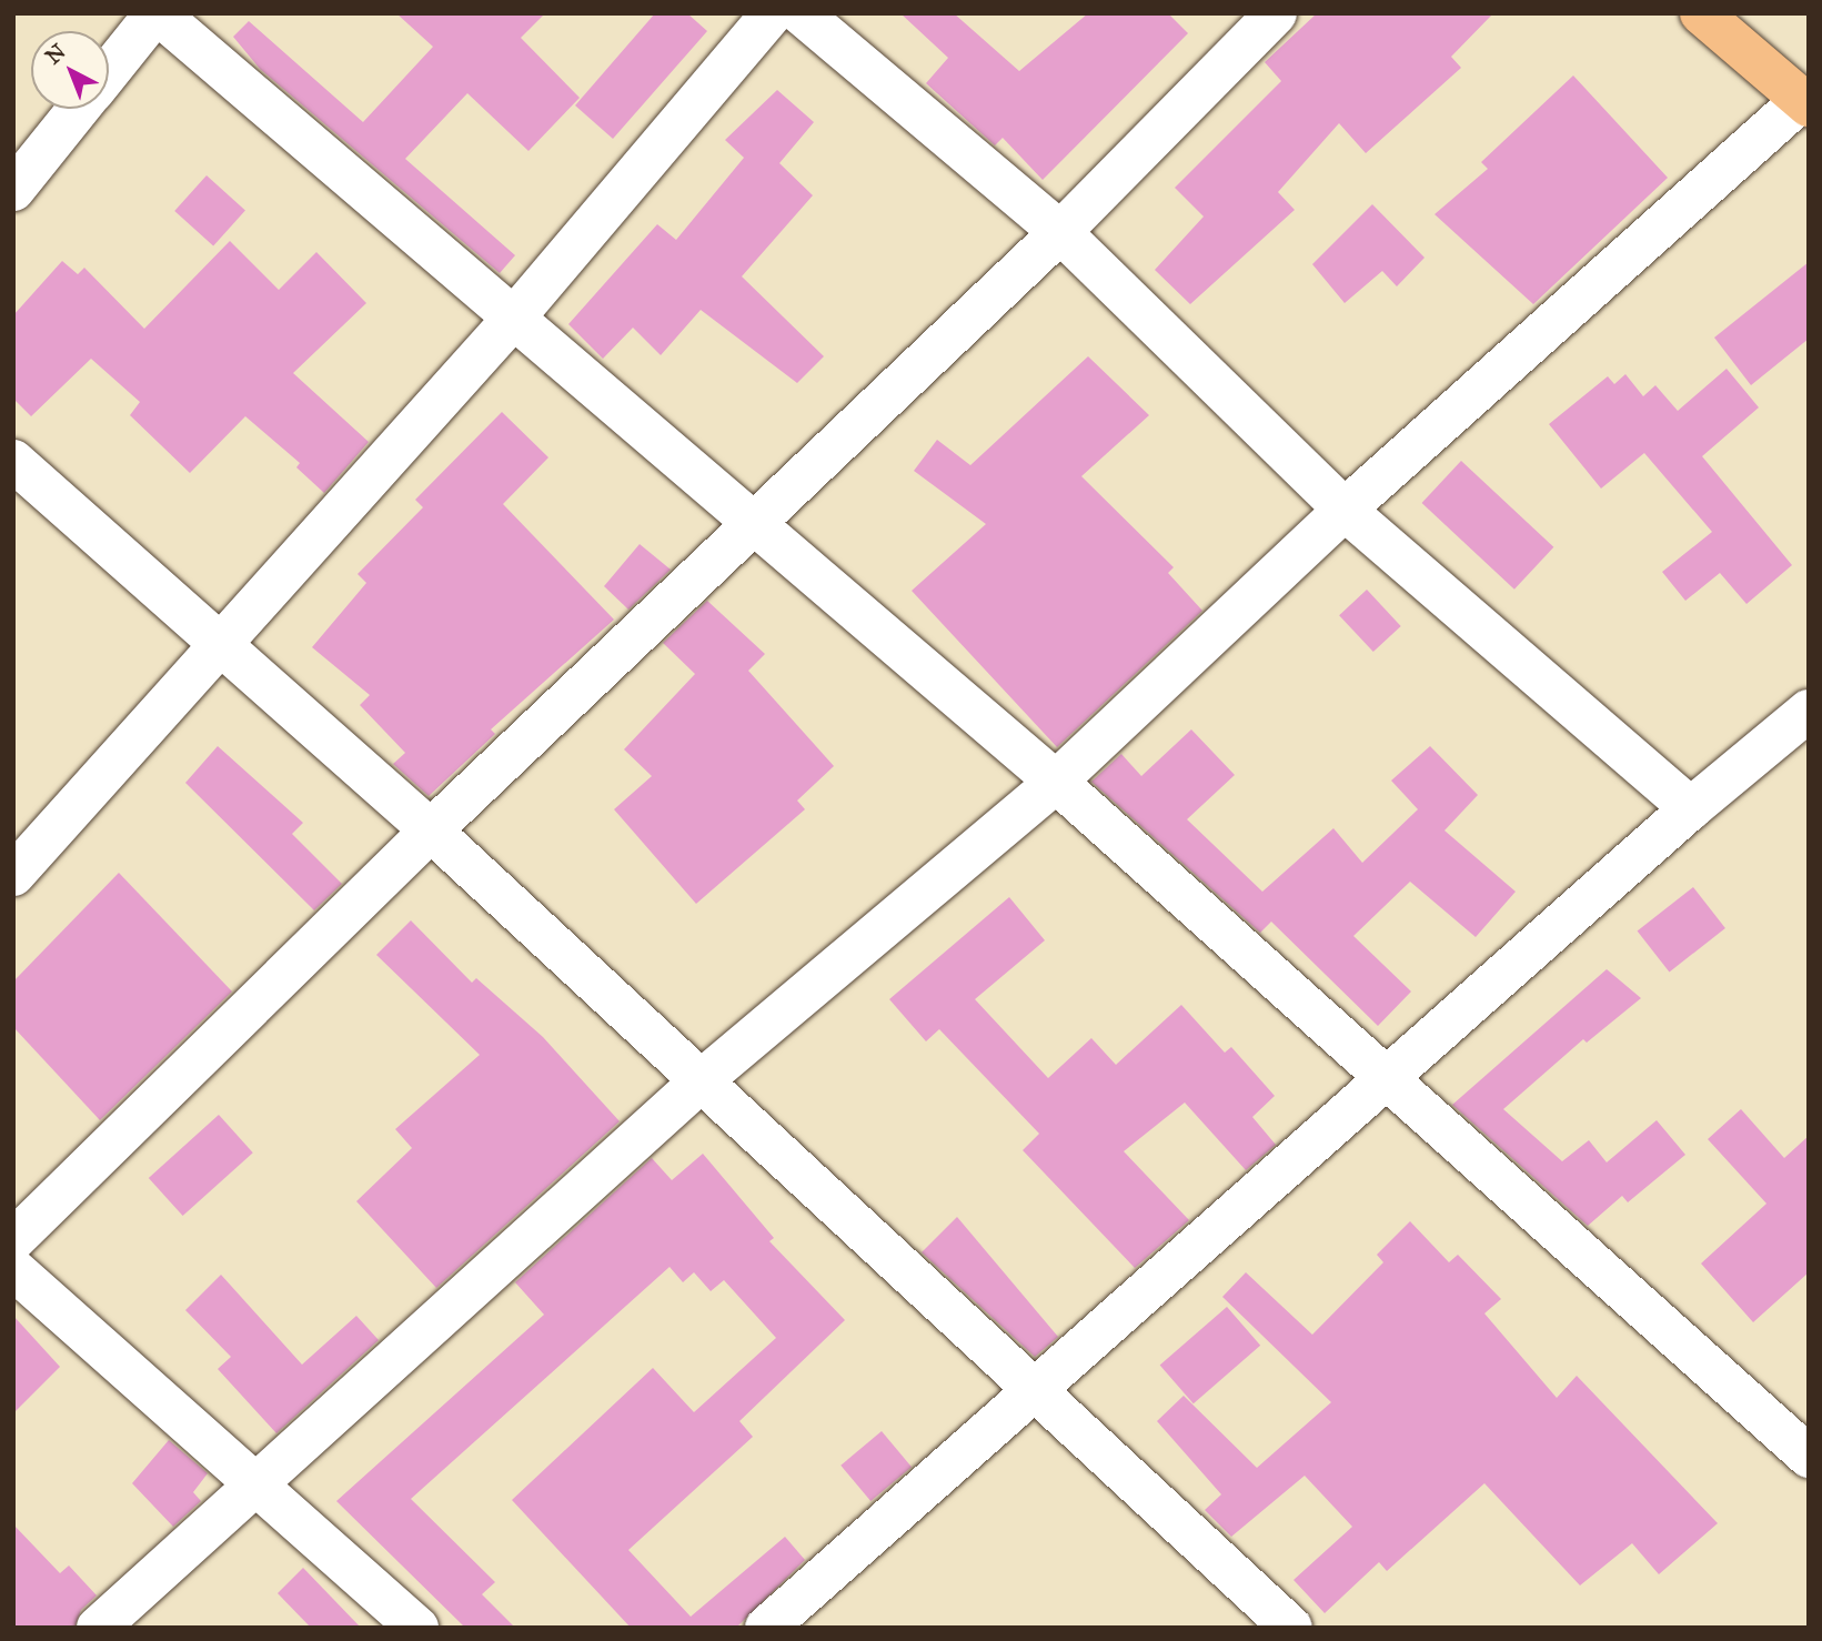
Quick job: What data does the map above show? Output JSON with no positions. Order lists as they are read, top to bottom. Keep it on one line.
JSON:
{"north":"top left"}
